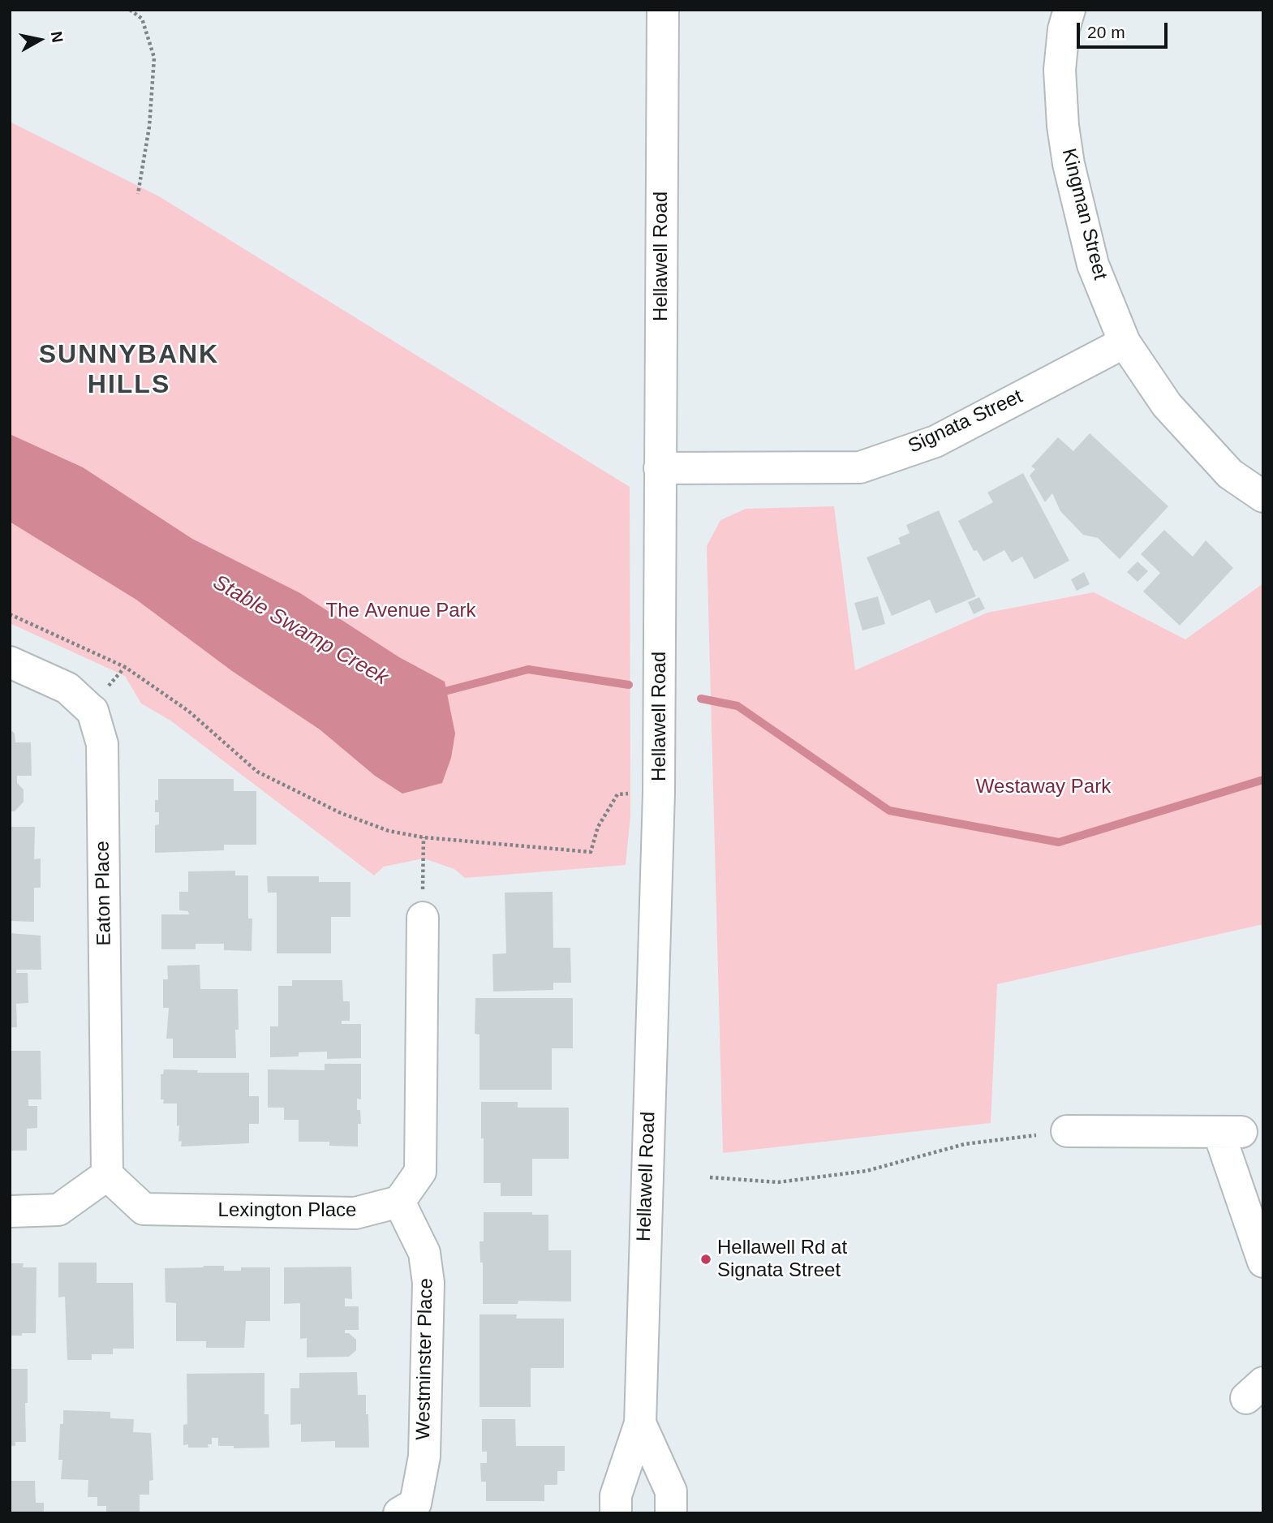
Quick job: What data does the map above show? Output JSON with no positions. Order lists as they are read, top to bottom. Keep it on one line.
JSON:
{"streets":{"street":["Kingman Street","Hellawell Road","Signata Street","Eaton Place","Lexington Place","Westminster Place"]},"crossings":[["Kingman Street","Signata Street"],["Hellawell Road","Signata Street"],["Eaton Place","Lexington Place"],["Lexington Place","Westminster Place"]],"districts":["SUNNYBANK HILLS"],"water":["Stable Swamp Creek"],"parks":["The Avenue Park","Westaway Park"],"places":["Hellawell Rd at Signata Street"],"scale_bar":"20 m","north":"right"}
